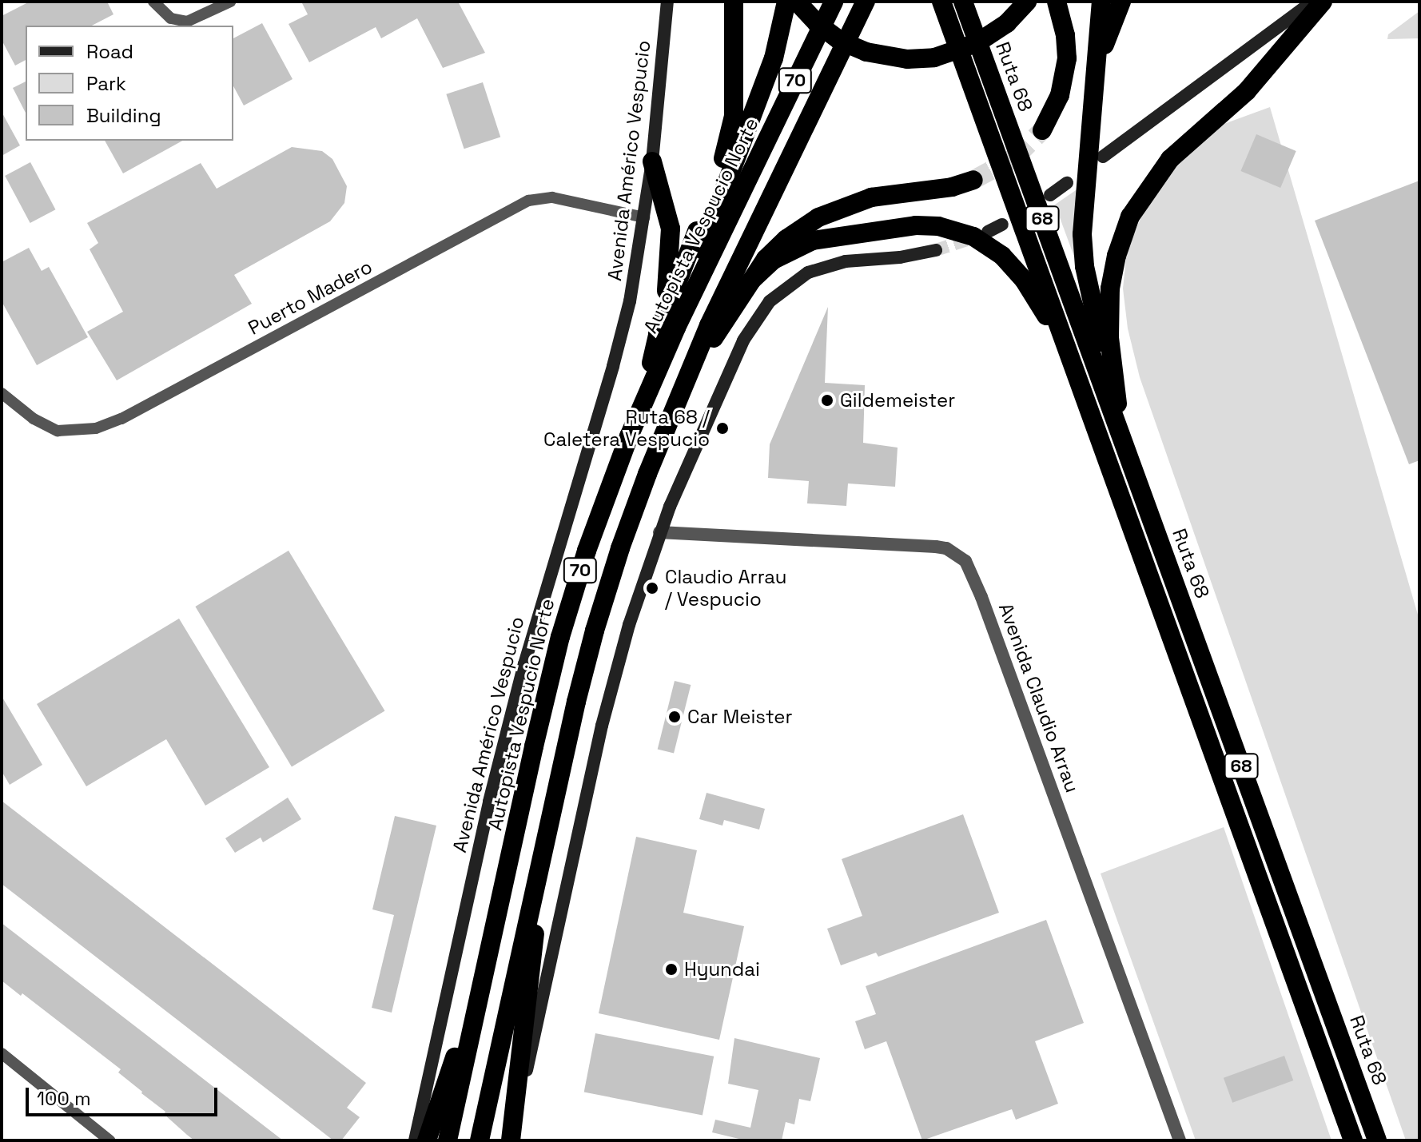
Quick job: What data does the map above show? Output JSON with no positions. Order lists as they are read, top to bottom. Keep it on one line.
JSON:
{"streets":{"highway":["Ruta 68","70","68","Autopista Vespucio Norte"],"main road":["Avenida Américo Vespucio"],"street":["Puerto Madero","Avenida Claudio Arrau"]},"crossings":[["Avenida Américo Vespucio","Puerto Madero"]],"places":["Gildemeister","Ruta 68 / Caletera Vespucio","Claudio Arrau / Vespucio","Car Meister","Hyundai"],"legend":["Road","Park","Building"],"scale_bar":"100 m"}
